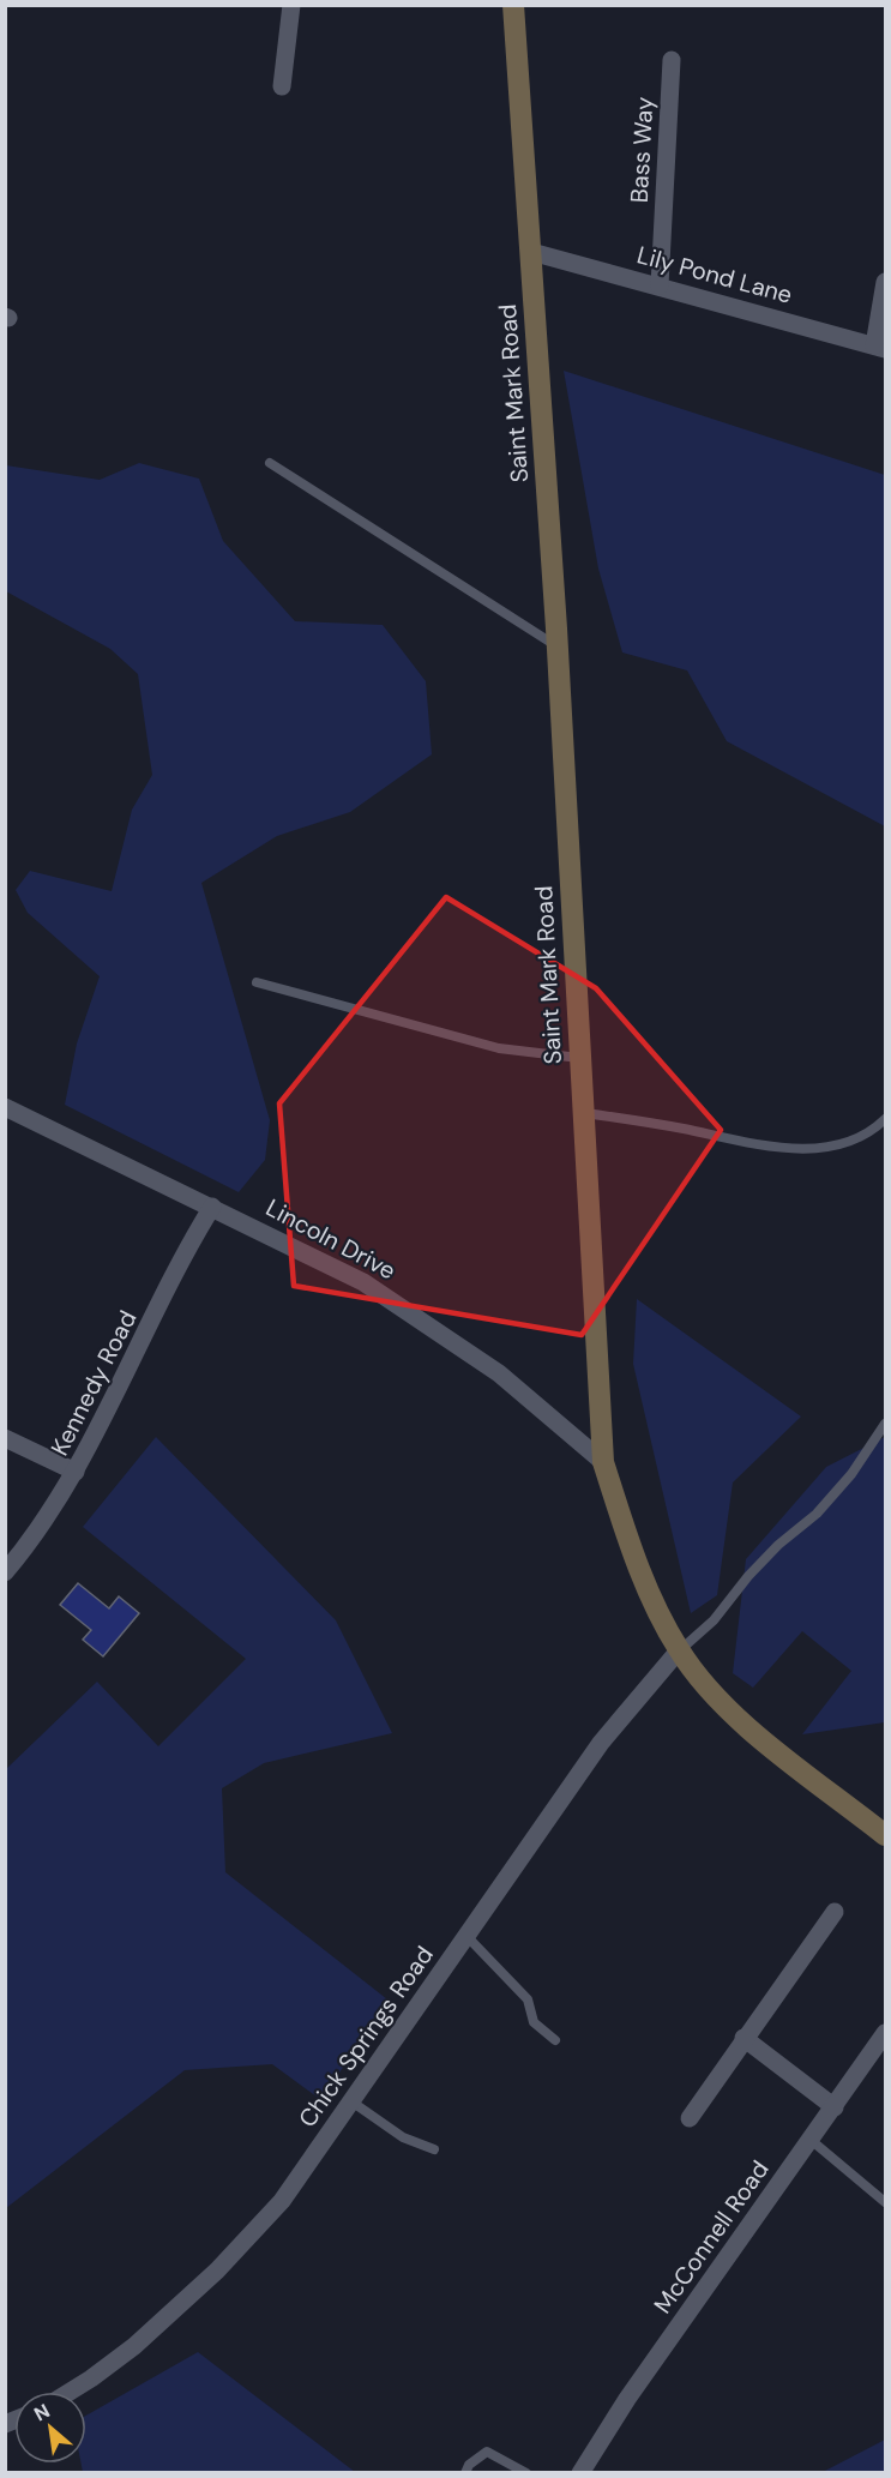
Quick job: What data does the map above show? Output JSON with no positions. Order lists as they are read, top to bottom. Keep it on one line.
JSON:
{"streets":{"street":["Bass Way","Lily Pond Lane","Saint Mark Road","Lincoln Drive","Kennedy Road","Chick Springs Road","McConnell Road"]},"crossings":[["Bass Way","Lily Pond Lane"],["Lily Pond Lane","Saint Mark Road"],["Saint Mark Road","Lincoln Drive"],["Saint Mark Road","Chick Springs Road"],["Lincoln Drive","Kennedy Road"]],"north":"top left"}
